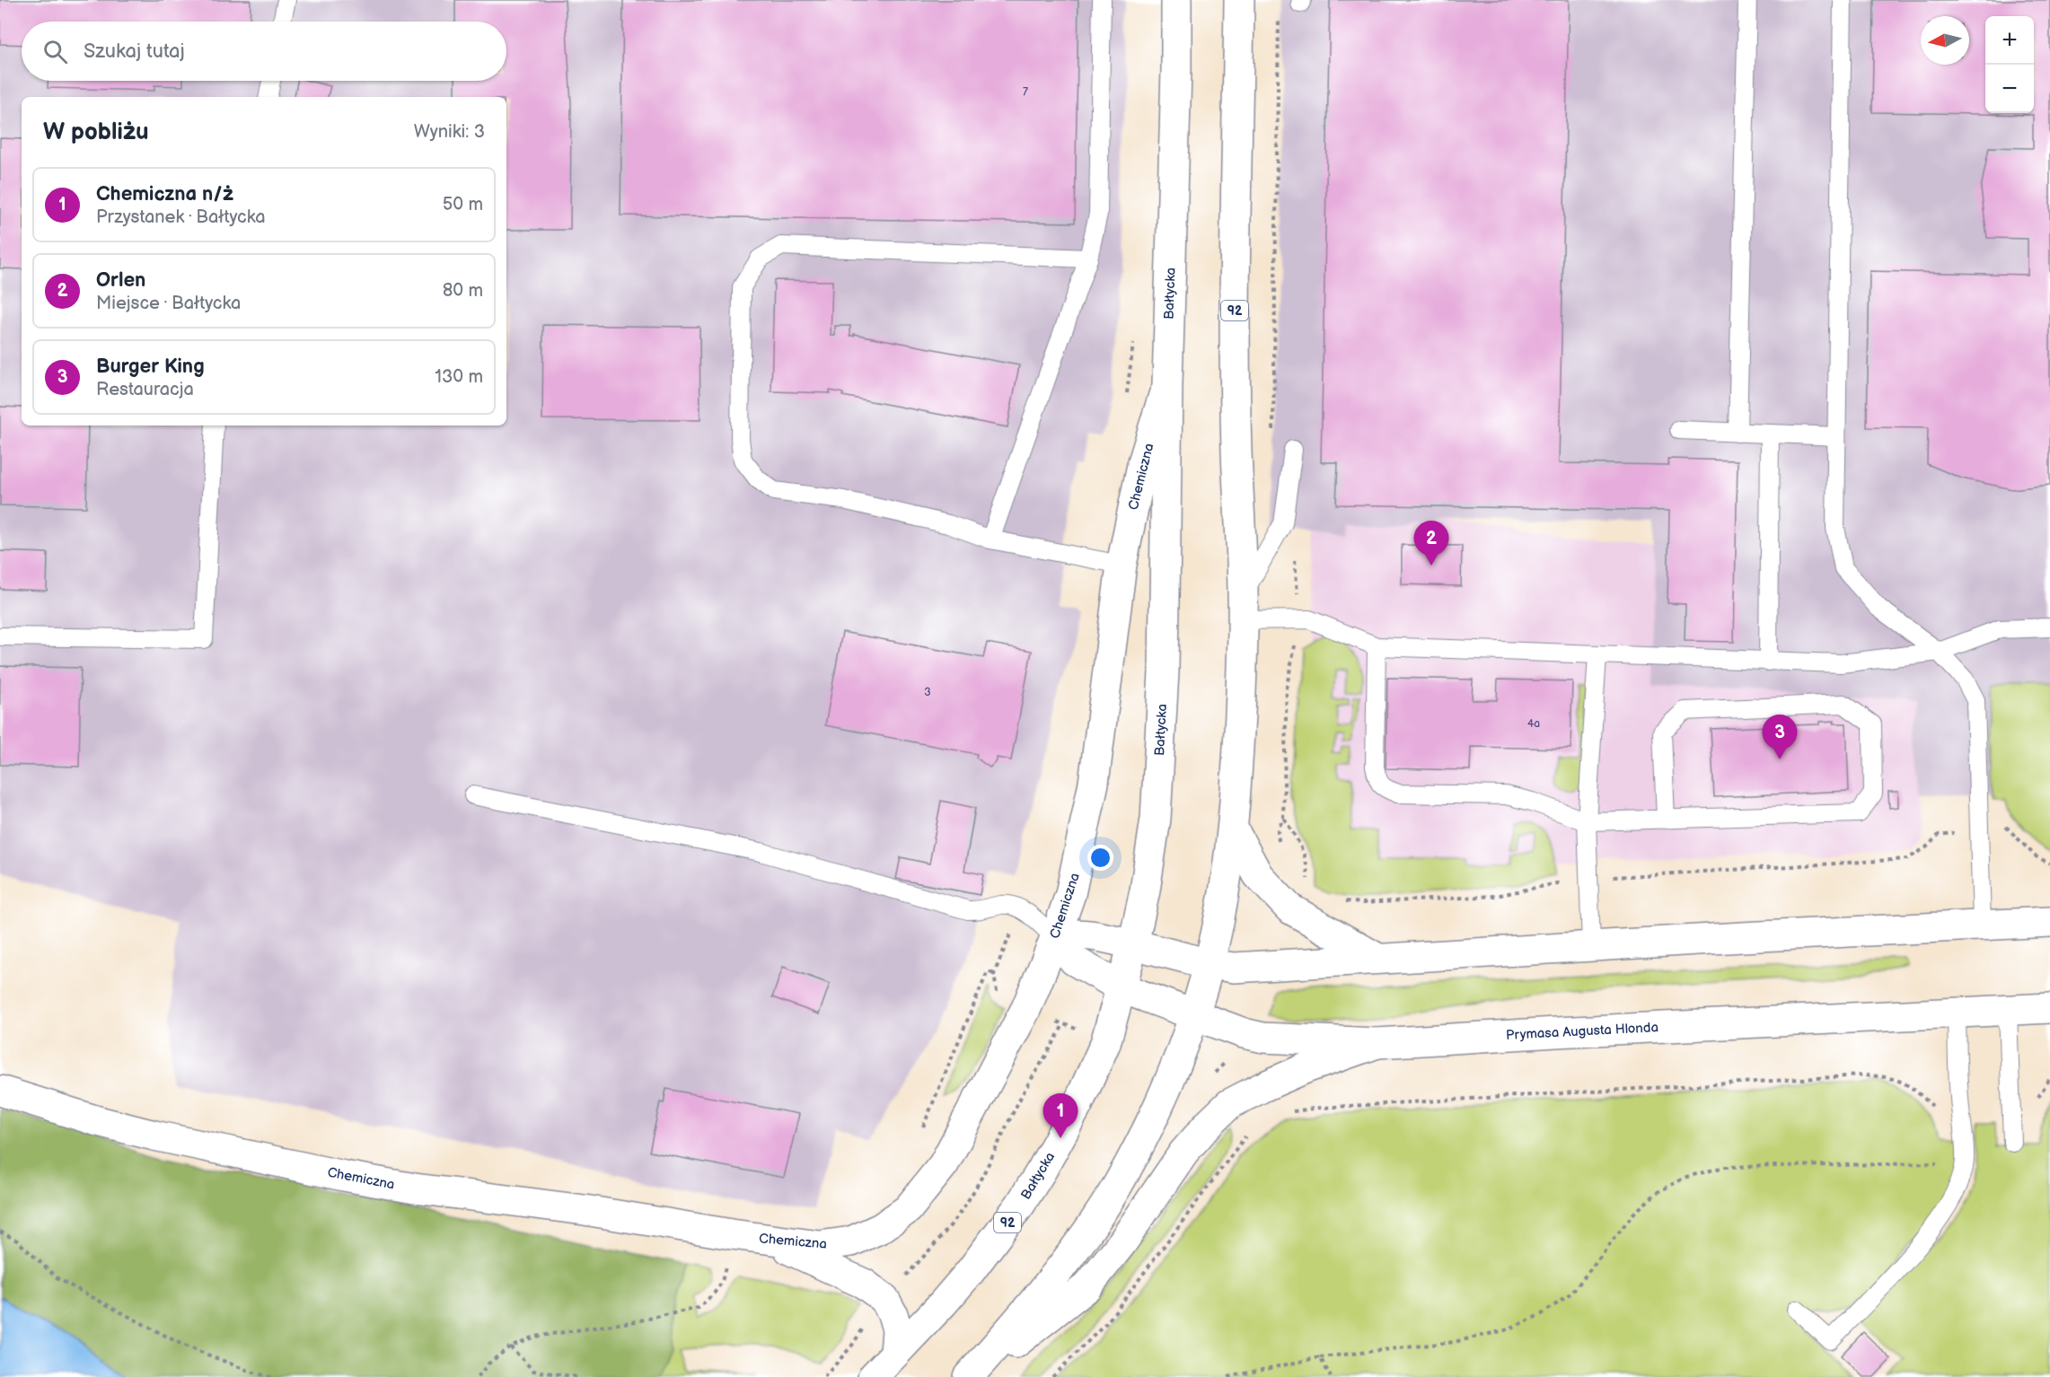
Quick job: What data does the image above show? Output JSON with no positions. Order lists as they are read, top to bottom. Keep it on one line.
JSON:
{"streets":{"main road":["Bałtycka","92","Chemiczna","Prymasa Augusta Hlonda"]},"crossings":[["Bałtycka","Chemiczna"],["Bałtycka","Prymasa Augusta Hlonda"],["92","Prymasa Augusta Hlonda"],["Chemiczna","Prymasa Augusta Hlonda"]],"house_numbers":["7","3","4a"],"north":"left","page":{"map_buttons":["+","−"],"search":"Szukaj tutaj","heading":["W pobliżu","Wyniki: 3"],"list":[{"mark":"1","name":"Chemiczna n/ż","note":"Przystanek · Bałtycka","value":"50 m"},{"mark":"2","name":"Orlen","note":"Miejsce · Bałtycka","value":"80 m"},{"mark":"3","name":"Burger King","note":"Restauracja","value":"130 m"}],"pins":["2","3","1"]}}
